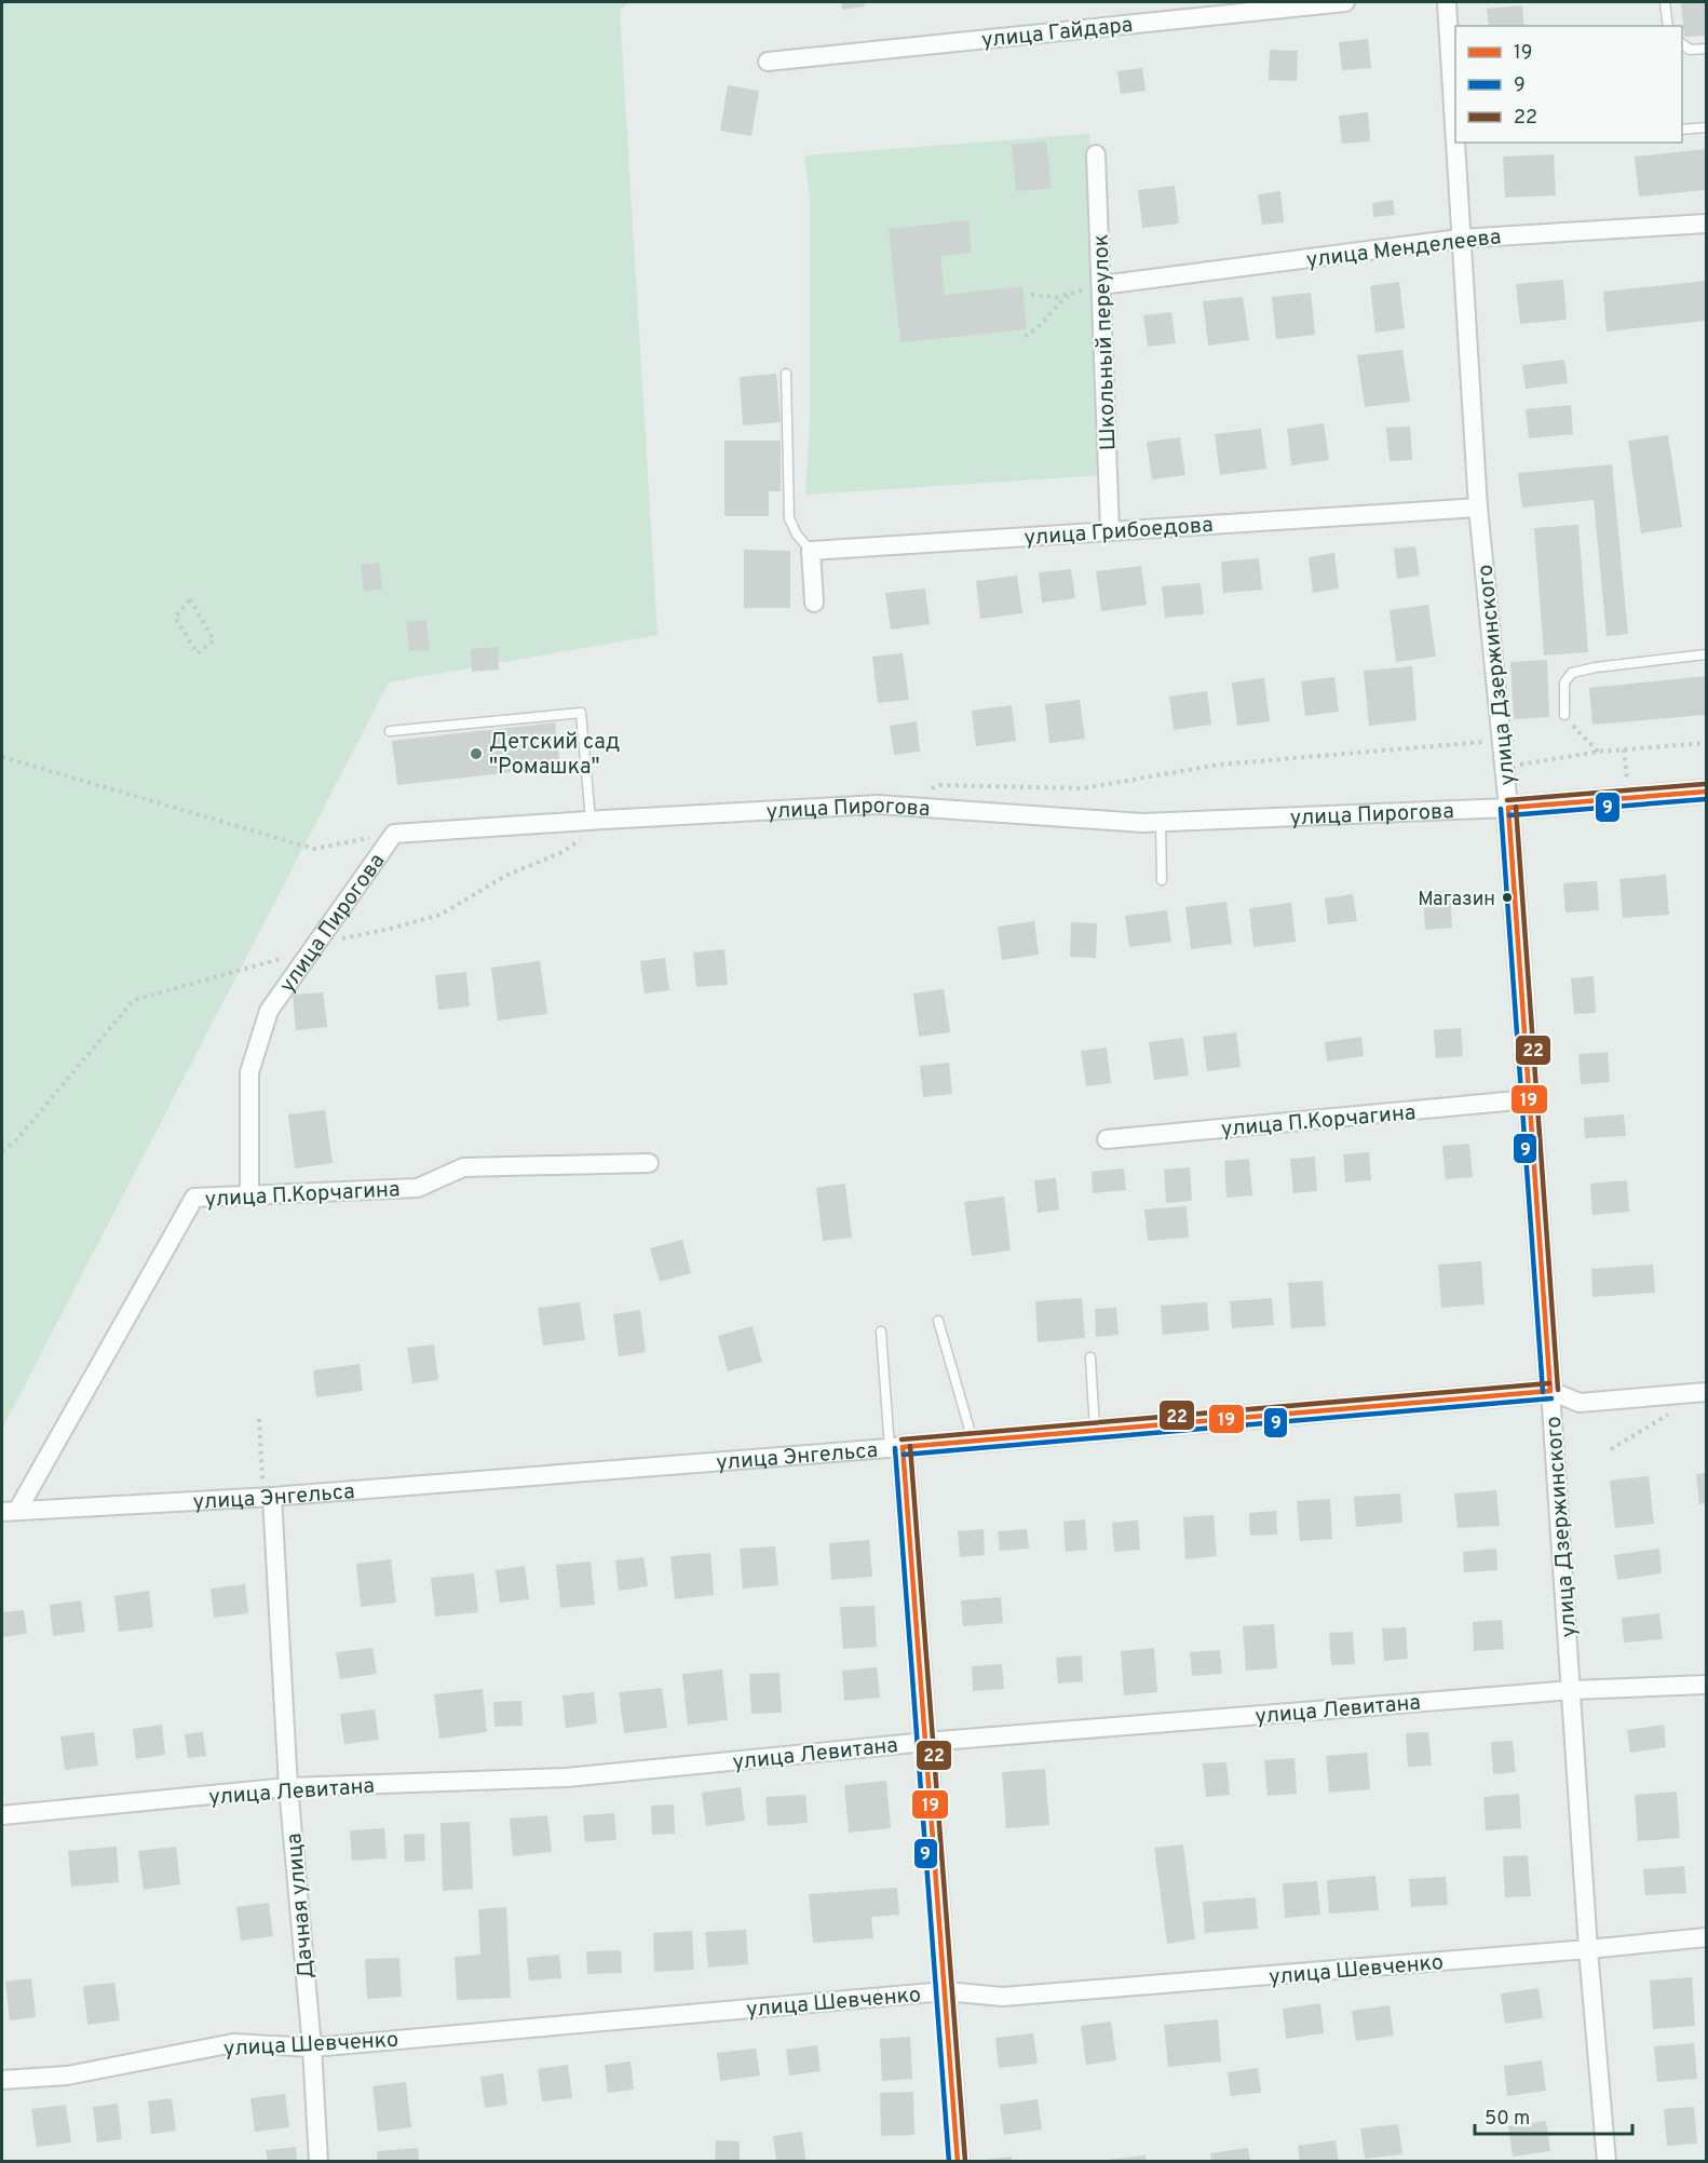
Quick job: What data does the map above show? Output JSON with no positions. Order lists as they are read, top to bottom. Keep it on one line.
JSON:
{"streets":{"street":["улица Гайдара","улица Менделеева","Школьный переулок","улица Грибоедова","улица Дзержинского","улица Пирогова","улица П.Корчагина","улица Энгельса","улица Левитана","Дачная улица","улица Шевченко"]},"crossings":[["улица Менделеева","Школьный переулок"],["улица Менделеева","улица Дзержинского"],["Школьный переулок","улица Грибоедова"],["улица Грибоедова","улица Дзержинского"],["улица Дзержинского","улица Пирогова"],["улица Дзержинского","улица П.Корчагина"],["улица Дзержинского","улица Энгельса"],["улица Дзержинского","улица Левитана"],["улица Дзержинского","улица Шевченко"],["улица Пирогова","улица П.Корчагина"],["улица П.Корчагина","улица Энгельса"],["улица Энгельса","Дачная улица"],["улица Левитана","Дачная улица"],["Дачная улица","улица Шевченко"]],"places":["Детский сад \"Ромашка\"","Магазин"],"lines":["transit line 22","transit line 19","transit line 9"],"legend":["19","9","22"],"scale_bar":"50 m"}
